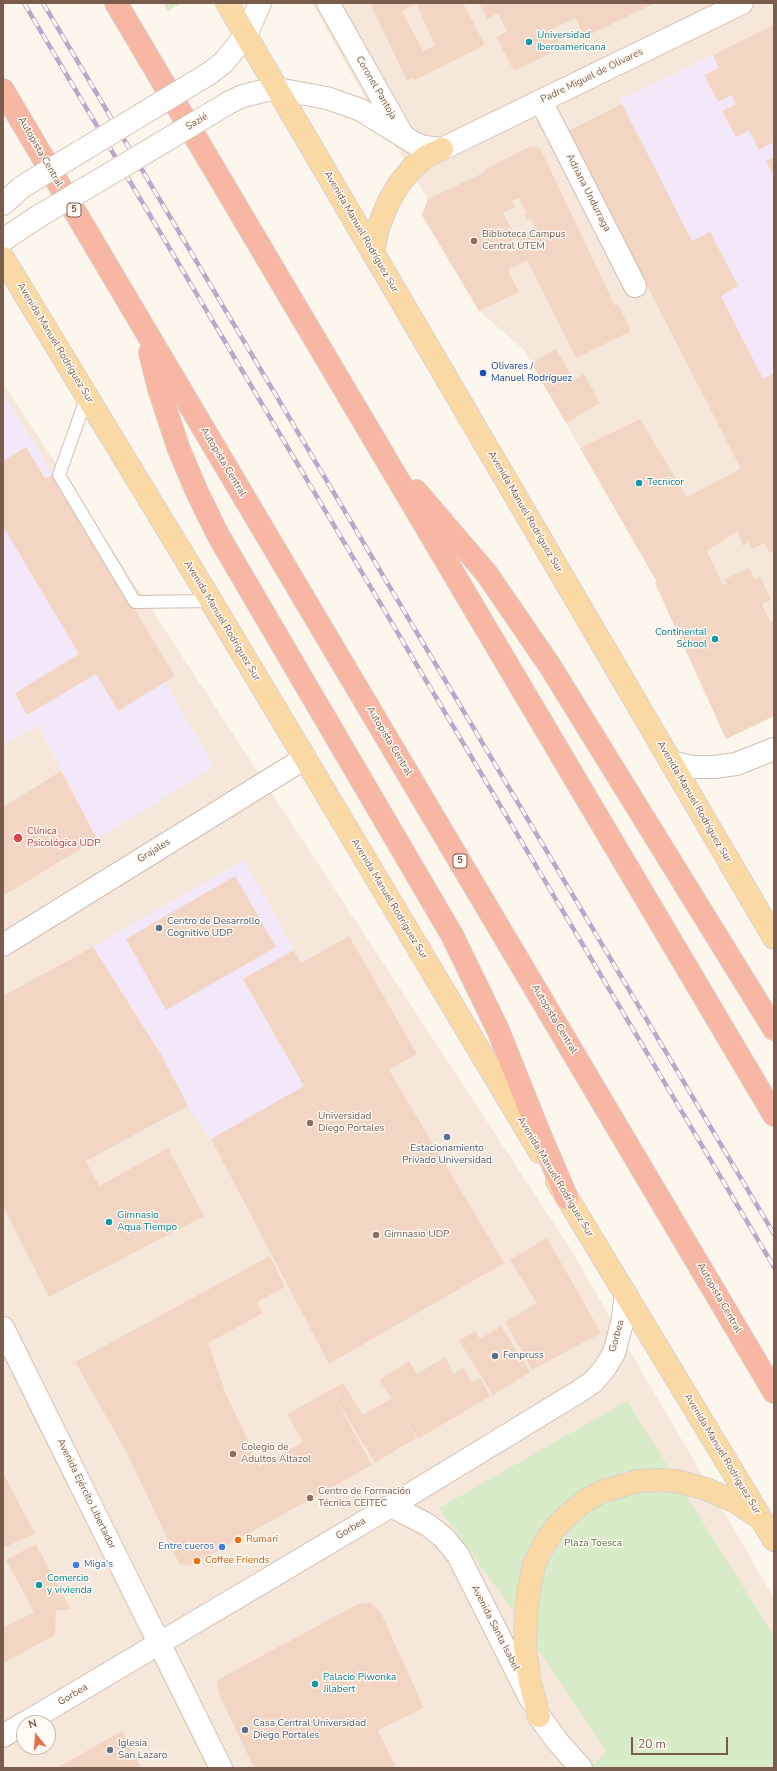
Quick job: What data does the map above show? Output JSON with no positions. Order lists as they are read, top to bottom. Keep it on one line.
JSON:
{"streets":{"highway":["Autopista Central","5"],"main road":["Avenida Manuel Rodríguez Sur"],"street":["Padre Miguel de Olivares","Coronel Pantoja","Sazié","Adriana Undurraga","Grajales","Gorbea","Avenida Ejército Libertador","Avenida Santa Isabel"]},"crossings":[["Padre Miguel de Olivares","Adriana Undurraga"],["Coronel Pantoja","Sazié"],["Sazié","Avenida Manuel Rodríguez Sur"],["Avenida Manuel Rodríguez Sur","Grajales"],["Avenida Manuel Rodríguez Sur","Gorbea"],["Gorbea","Avenida Ejército Libertador"],["Gorbea","Avenida Santa Isabel"]],"parks":["Plaza Toesca"],"places":["Universidad Iberoamericana","Biblioteca Campus Central UTEM","Olivares / Manuel Rodríguez","Tecnicor","Continental School","Clínica Psicológica UDP","Centro de Desarrollo Cognitivo UDP","Universidad Diego Portales","Estacionamiento Privado Universidad","Gimnasio Aqua Tiempo","Gimnasio UDP","Fenpruss","Colegio de Adultos Altazol","Centro de Formación Técnica CEITEC","Rumari","Entre cueros","Coffee Friends","Miga's","Comercio y vivienda","Palacio Piwonka Jilabert","Casa Central Universidad Diego Portales","Iglesia San Lazaro"],"scale_bar":"20 m","north":"top"}
